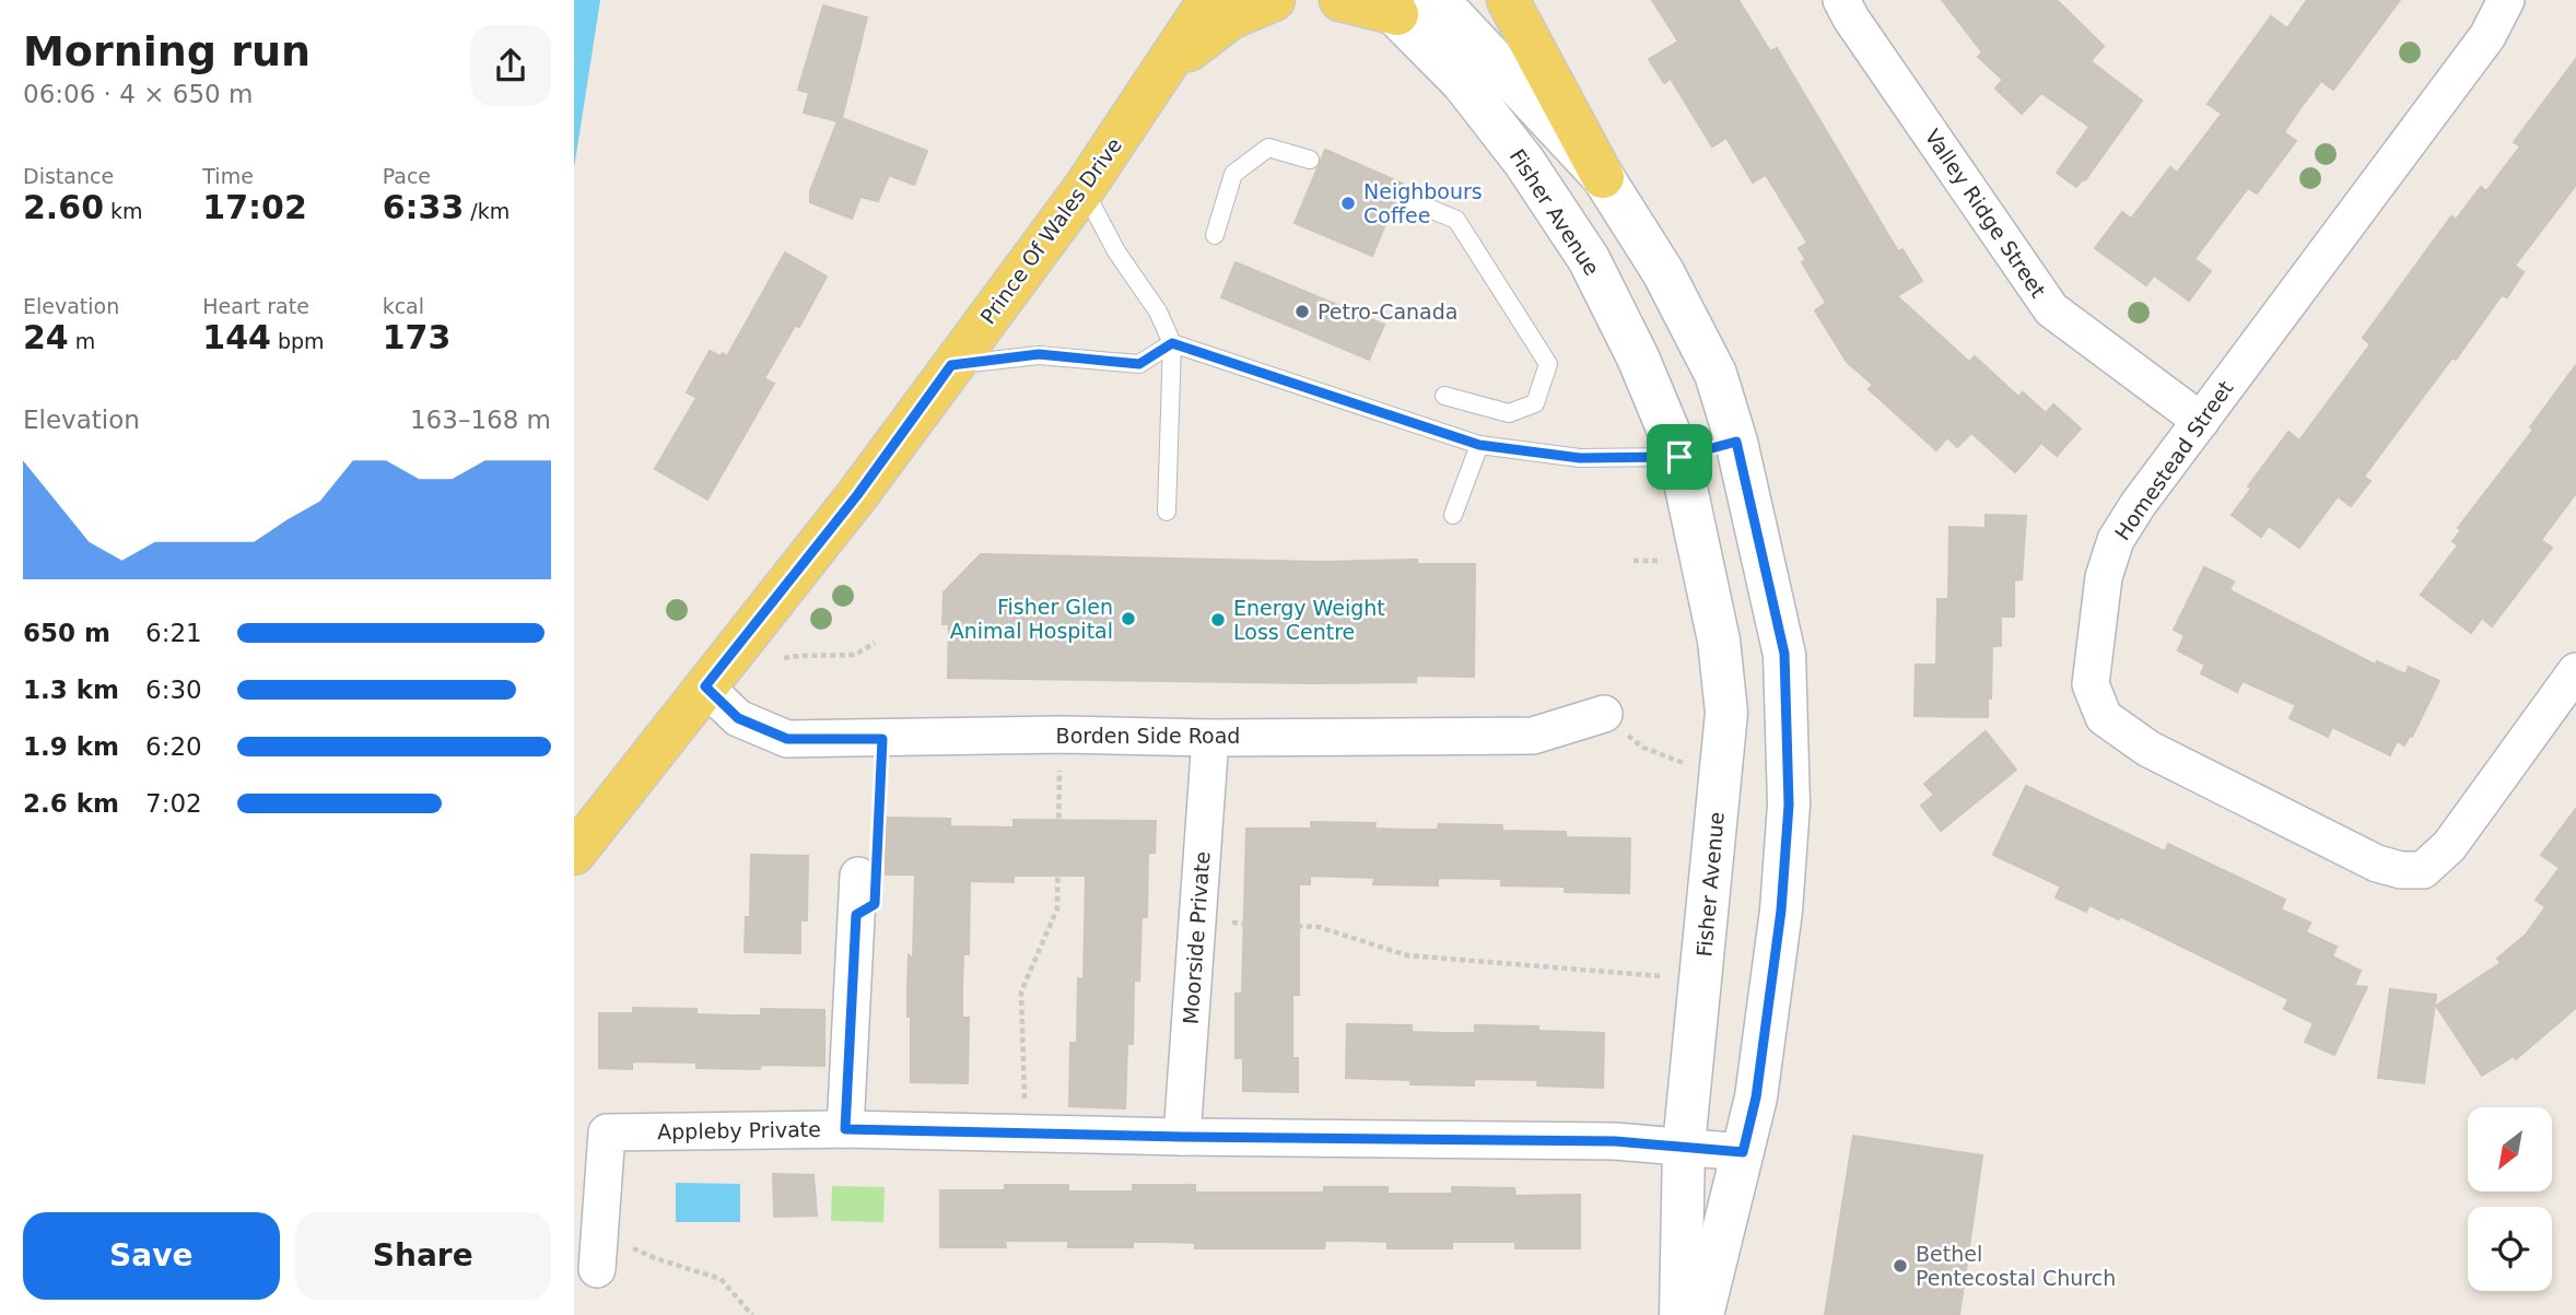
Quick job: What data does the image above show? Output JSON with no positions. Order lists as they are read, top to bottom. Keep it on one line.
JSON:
{"streets":{"main road":["Fisher Avenue","Prince Of Wales Drive"],"street":["Valley Ridge Street","Homestead Street","Borden Side Road","Moorside Private","Appleby Private"]},"crossings":[["Fisher Avenue","Appleby Private"],["Valley Ridge Street","Homestead Street"],["Prince Of Wales Drive","Borden Side Road"],["Borden Side Road","Moorside Private"],["Moorside Private","Appleby Private"]],"places":["Neighbours Coffee","Petro-Canada","Fisher Glen Animal Hospital","Energy Weight Loss Centre","Bethel Pentecostal Church"],"north":"bottom left","page":{"heading":["Morning run","06:06 · 4 × 650 m"],"stats":[["Distance","2.60 km"],["Time","17:02"],["Pace","6:33 /km"],["Elevation","24 m"],["Heart rate","144 bpm"],["kcal","173"]],"chart":["Elevation","163–168 m"],"list":[{"name":"650 m","note":"6:21"},{"name":"1.3 km","note":"6:30"},{"name":"1.9 km","note":"6:20"},{"name":"2.6 km","note":"7:02"}],"buttons":["Save","Share"]}}
